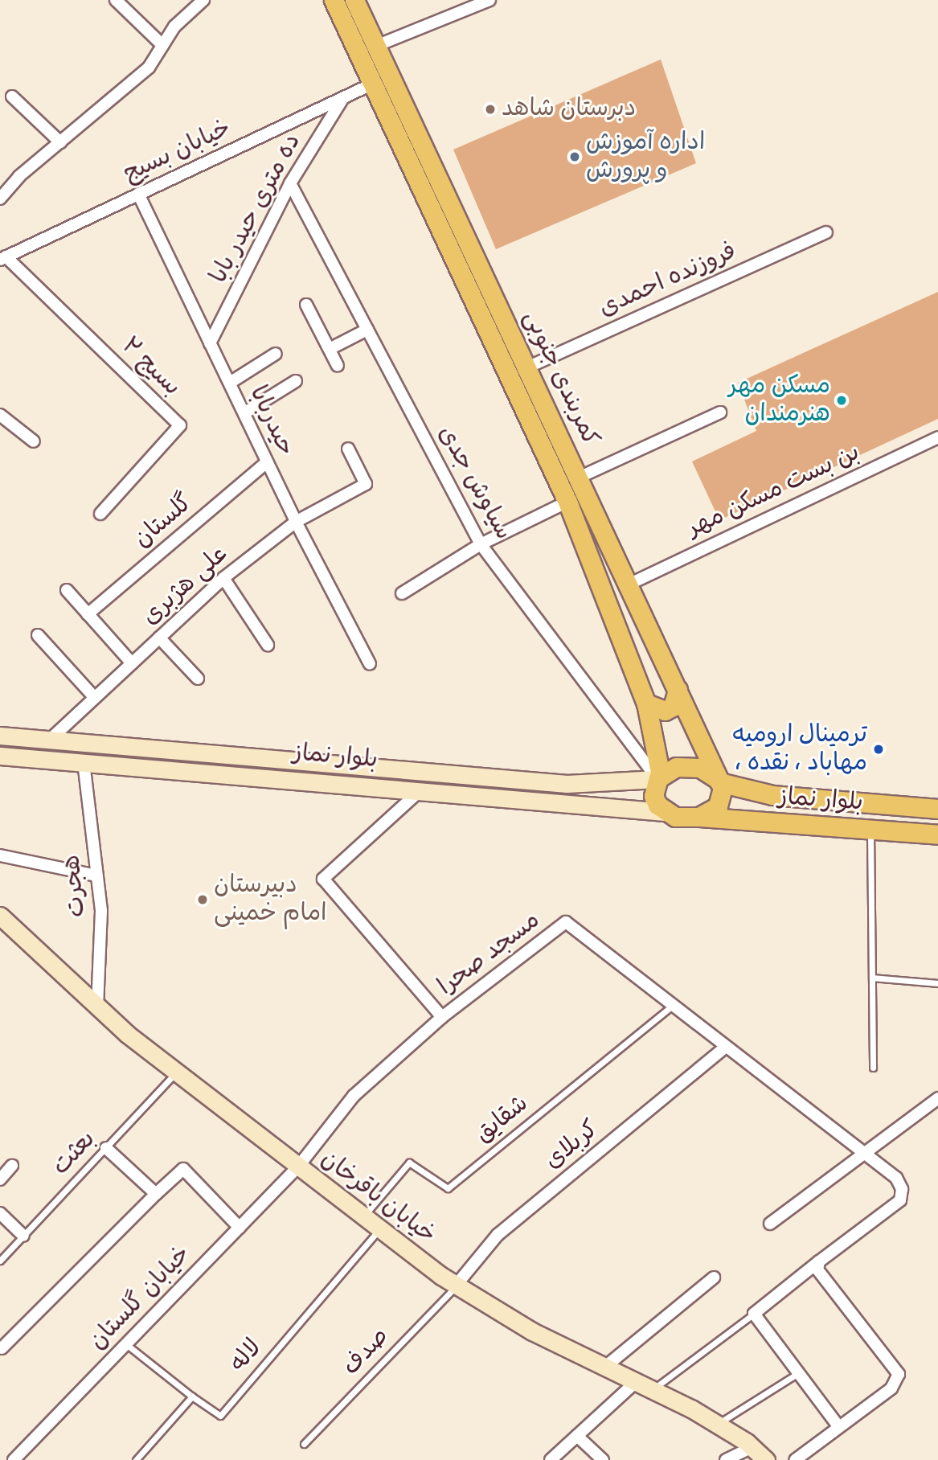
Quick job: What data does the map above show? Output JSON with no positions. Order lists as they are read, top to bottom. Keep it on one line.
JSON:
{"streets":{"main road":["کمربندی جنوبی","بلوار نماز","خیابان باقرخان"],"street":["خیابان بسیج","ده متری حیدر بابا","فروزنده احمدی","بسیج ۲","حیدربابا","سیاوش جدی","بن بست مسکن مهر","گلستان","علی هژبری","هجرت","مسجد صحرا","کربلای","خیابان گلستان"],"lane":["شقایق","بعثت","صدف","لاله"]},"crossings":[["خیابان بسیج","ده متری حیدر بابا"],["خیابان بسیج","بسیج ۲"],["خیابان بسیج","کمربندی جنوبی"],["خیابان بسیج","حیدربابا"],["ده متری حیدر بابا","حیدربابا"],["ده متری حیدر بابا","سیاوش جدی"],["فروزنده احمدی","کمربندی جنوبی"],["کمربندی جنوبی","سیاوش جدی"],["کمربندی جنوبی","بن بست مسکن مهر"],["کمربندی جنوبی","بلوار نماز"],["حیدربابا","گلستان"],["حیدربابا","علی هژبری"],["سیاوش جدی","بلوار نماز"],["علی هژبری","بلوار نماز"],["بلوار نماز","هجرت"],["بلوار نماز","مسجد صحرا"],["هجرت","خیابان باقرخان"],["مسجد صحرا","شقایق"],["مسجد صحرا","کربلای"],["مسجد صحرا","خیابان گلستان"],["شقایق","خیابان باقرخان"],["کربلای","خیابان باقرخان"],["کربلای","صدف"],["بعثت","خیابان باقرخان"],["خیابان باقرخان","خیابان گلستان"],["خیابان باقرخان","صدف"],["خیابان باقرخان","لاله"]],"places":["دبرستان شاهد","اداره آموزش و پرورش","مسکن مهر هنرمندان","ترمینال ارومیه ، مهاباد ، نقده","دبیرستان امام خمینی"]}
